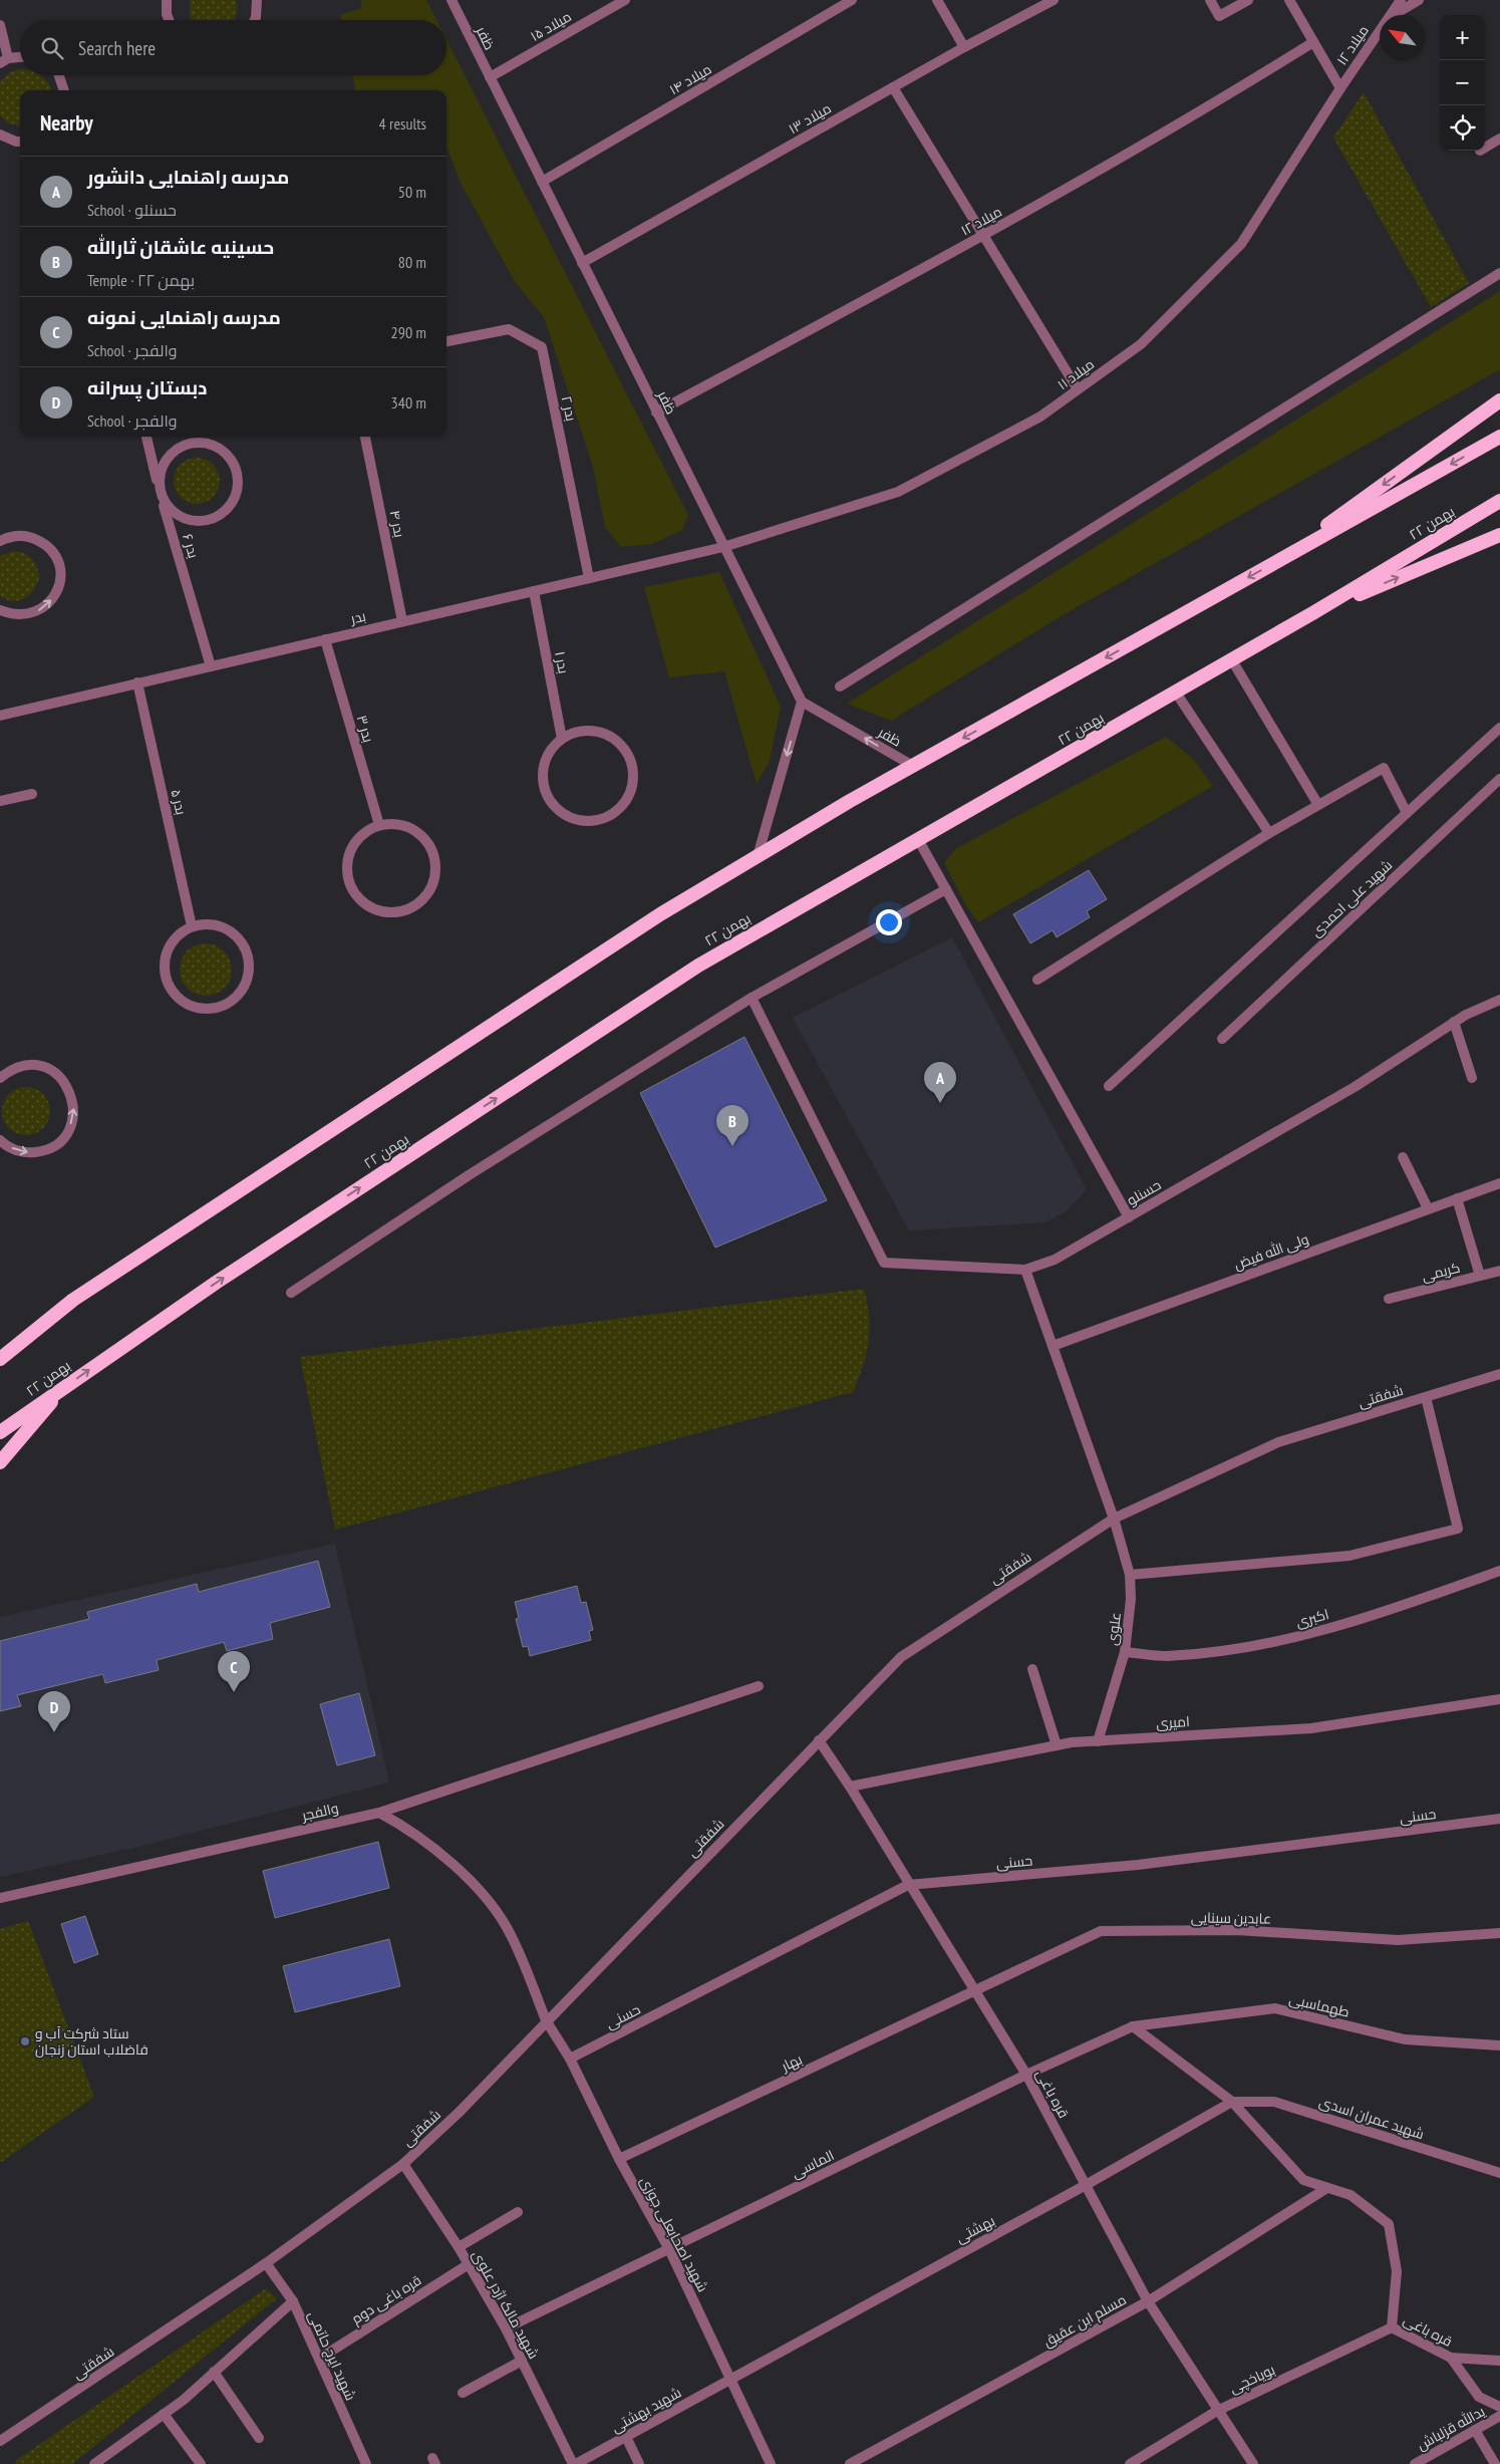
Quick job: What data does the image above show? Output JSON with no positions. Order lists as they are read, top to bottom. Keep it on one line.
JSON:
{"streets":{"highway":["۲۲ بهمن"],"street":["میلاد ۱۵","ظفر","میلاد ۱۲","میلاد ۱۴","میلاد ۱۳","میلاد ۱۱","بدر ۲","بدر ۴","بدر ۶","بدر","بدر ۱","بدر ۳","بدر ۵","شهید علی احمدی","حسنلو","ولی الله فیض","کریمی","شفقتی","اکبری","علوی","امیری","والفجر","حسنی","عابدین سینایی","طهماسبی","بهار","قره باغی","شهید عمران اسدی","الماسی","بهشتی","شهید اصحابعلی جوزی","قره باغی دوم","شهید مالک اژدر علوی","مسلم ابن عقیق","شهید ایرج حاتمی","بویاخچی","شهید بهشتی","یدالله قزلباش"]},"crossings":[["میلاد ۱۵","ظفر"],["ظفر","میلاد ۱۲"],["ظفر","میلاد ۱۴"],["ظفر","میلاد ۱۳"],["ظفر","میلاد ۱۱"],["ظفر","بدر"],["میلاد ۱۲","میلاد ۱۱"],["میلاد ۱۱","بدر"],["بدر ۲","بدر"],["بدر ۴","بدر"],["بدر ۶","بدر"],["بدر","بدر ۱"],["بدر","بدر ۳"],["بدر","بدر ۵"],["شفقتی","علوی"],["شفقتی","قره باغی"],["شفقتی","شهید اصحابعلی جوزی"],["شفقتی","شهید مالک اژدر علوی"],["شفقتی","شهید ایرج حاتمی"],["اکبری","علوی"],["علوی","امیری"],["امیری","قره باغی"],["حسنی","قره باغی"],["حسنی","شهید اصحابعلی جوزی"],["عابدین سینایی","بهار"],["عابدین سینایی","قره باغی"],["طهماسبی","قره باغی"],["طهماسبی","الماسی"],["بهار","قره باغی"],["بهار","شهید اصحابعلی جوزی"],["قره باغی","شهید عمران اسدی"],["قره باغی","الماسی"],["قره باغی","بهشتی"],["قره باغی","مسلم ابن عقیق"],["قره باغی","بویاخچی"],["شهید عمران اسدی","بهشتی"],["الماسی","شهید اصحابعلی جوزی"],["الماسی","شهید مالک اژدر علوی"],["بهشتی","شهید اصحابعلی جوزی"],["بهشتی","شهید بهشتی"],["شهید اصحابعلی جوزی","شهید بهشتی"],["قره باغی دوم","شهید مالک اژدر علوی"],["قره باغی دوم","شهید ایرج حاتمی"],["شهید مالک اژدر علوی","شهید بهشتی"]],"places":["ستاد شرکت آب و فاضلاب استان زنجان"],"north":"top left","page":{"map_buttons":["+","−"],"search":"Search here","heading":["Nearby","4 results"],"list":[{"mark":"A","name":"مدرسه راهنمایی دانشور","note":"School · حسنلو","value":"50 m"},{"mark":"B","name":"حسینیه عاشقان ثارالله","note":"Temple · ۲۲ بهمن","value":"80 m"},{"mark":"C","name":"مدرسه راهنمایی نمونه","note":"School · والفجر","value":"290 m"},{"mark":"D","name":"دبستان پسرانه","note":"School · والفجر","value":"340 m"}],"pins":["A","B","C","D"]}}
